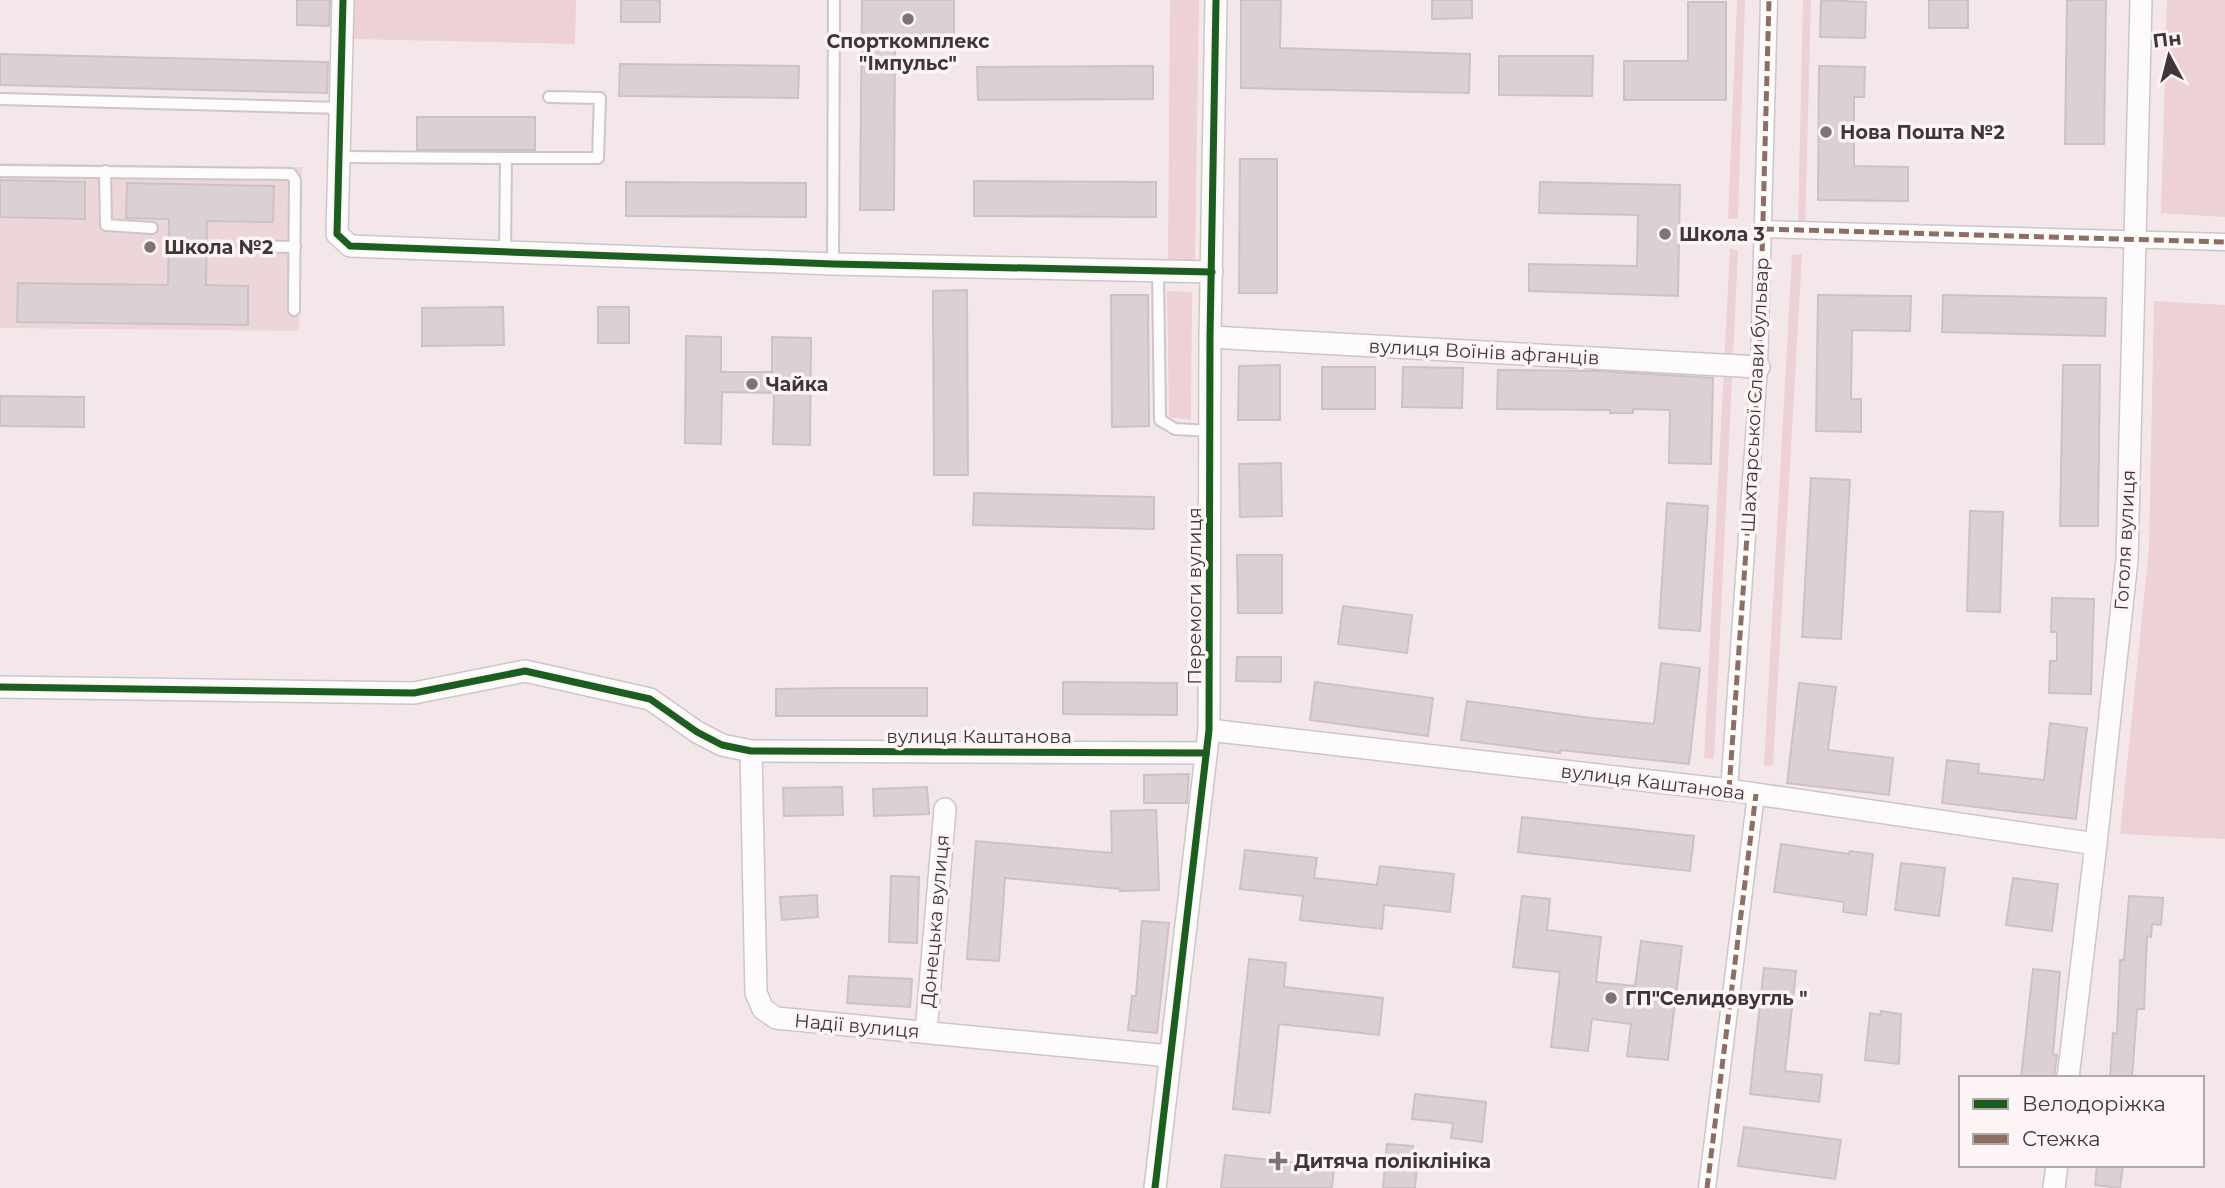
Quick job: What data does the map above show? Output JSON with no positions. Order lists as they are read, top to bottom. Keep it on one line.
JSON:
{"streets":{"street":["вулиця Воїнів афганців","Шахтарської Слави бульвар","Гоголя вулиця","Перемоги вулиця","вулиця Каштанова","Донецька вулиця","Надії вулиця"]},"crossings":[["вулиця Воїнів афганців","Шахтарської Слави бульвар"],["вулиця Воїнів афганців","Перемоги вулиця"],["Шахтарської Слави бульвар","вулиця Каштанова"],["Гоголя вулиця","вулиця Каштанова"],["Перемоги вулиця","вулиця Каштанова"],["Перемоги вулиця","Надії вулиця"],["вулиця Каштанова","Надії вулиця"],["Донецька вулиця","Надії вулиця"]],"places":{"other":["Спорткомплекс \"Імпульс\"","Нова Пошта №2","Школа 3","Школа №2","Чайка","ГП\"Селидовугль \""],"health":["Дитяча поліклініка"]},"legend":["Велодоріжка","Стежка"],"north":"top"}
